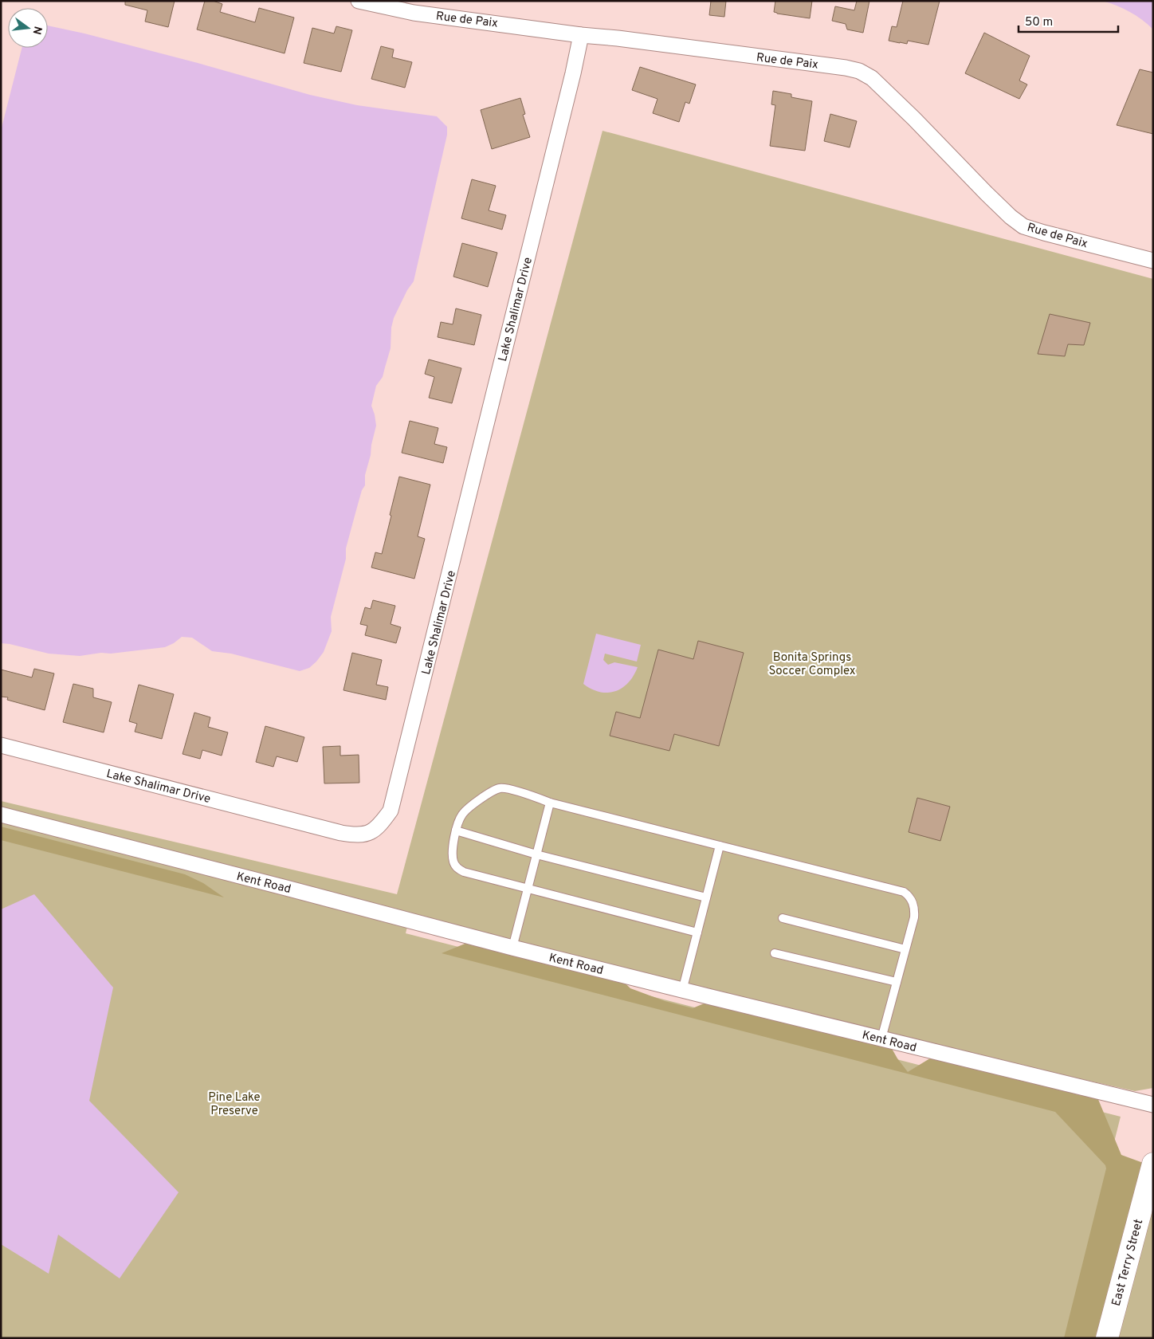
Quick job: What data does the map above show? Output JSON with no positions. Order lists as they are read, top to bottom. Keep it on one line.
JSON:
{"streets":{"street":["Rue de Paix","Lake Shalimar Drive","Kent Road","East Terry Street"]},"crossings":[["Rue de Paix","Lake Shalimar Drive"]],"parks":["Bonita Springs Soccer Complex","Pine Lake Preserve"],"scale_bar":"50 m","north":"right"}
